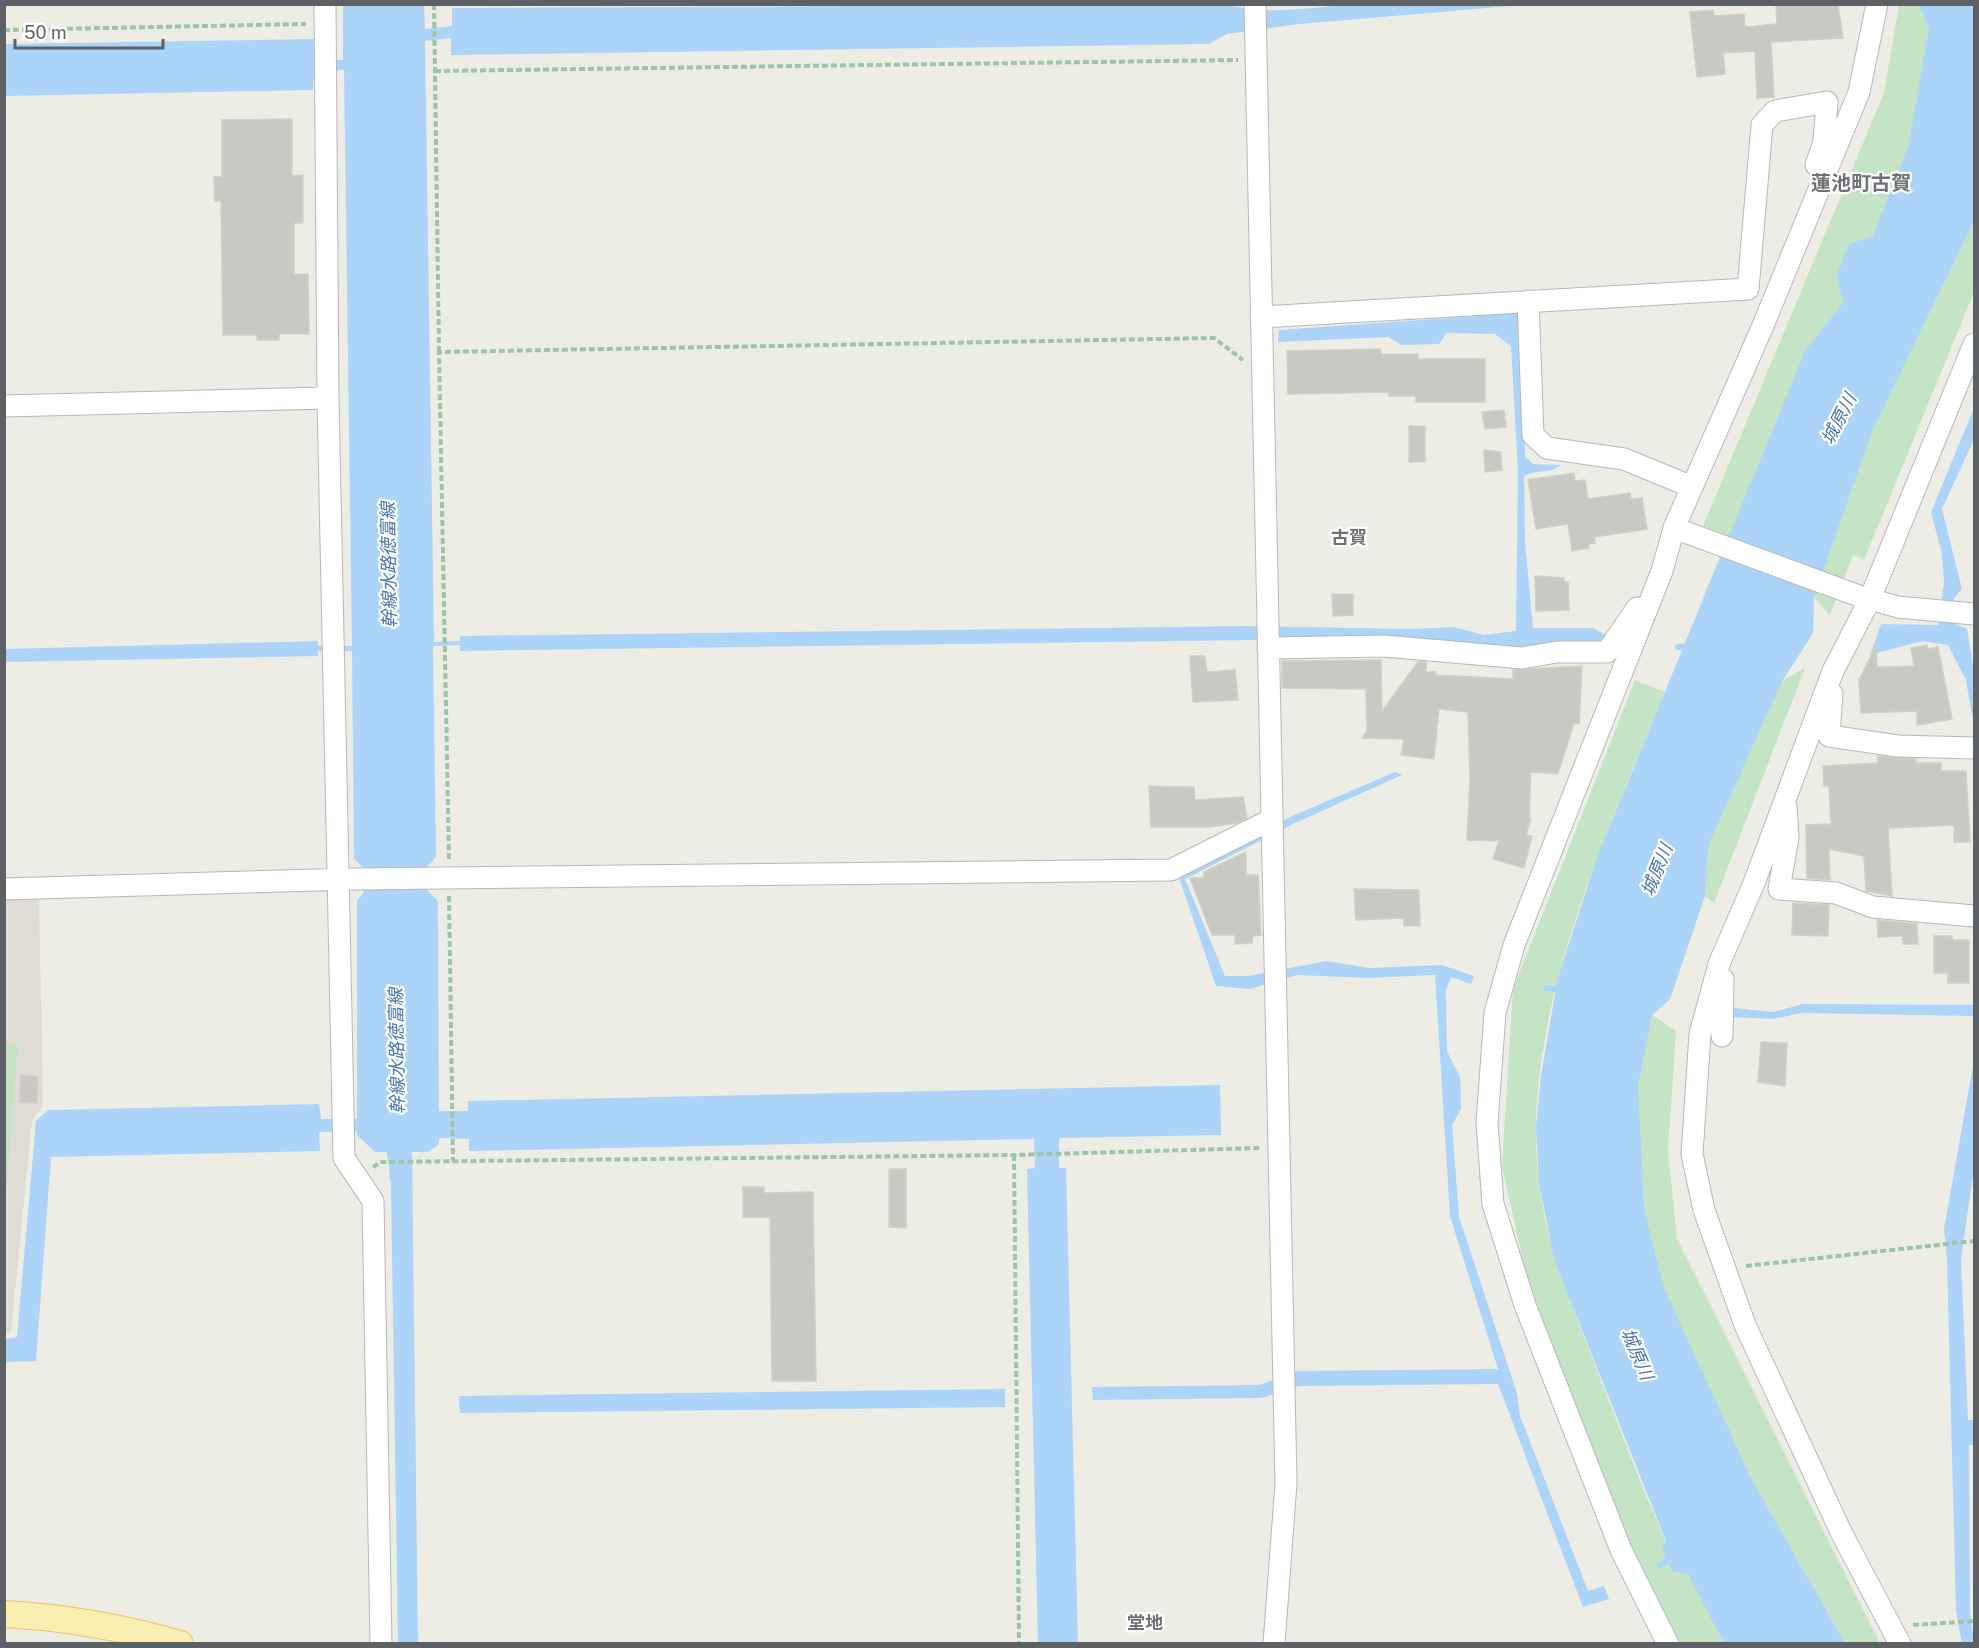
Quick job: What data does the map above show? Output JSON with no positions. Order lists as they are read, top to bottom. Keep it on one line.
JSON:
{"districts":["蓮池町古賀","古賀","堂地"],"water":["城原川","幹線水路徳富線"],"scale_bar":"50 m"}
